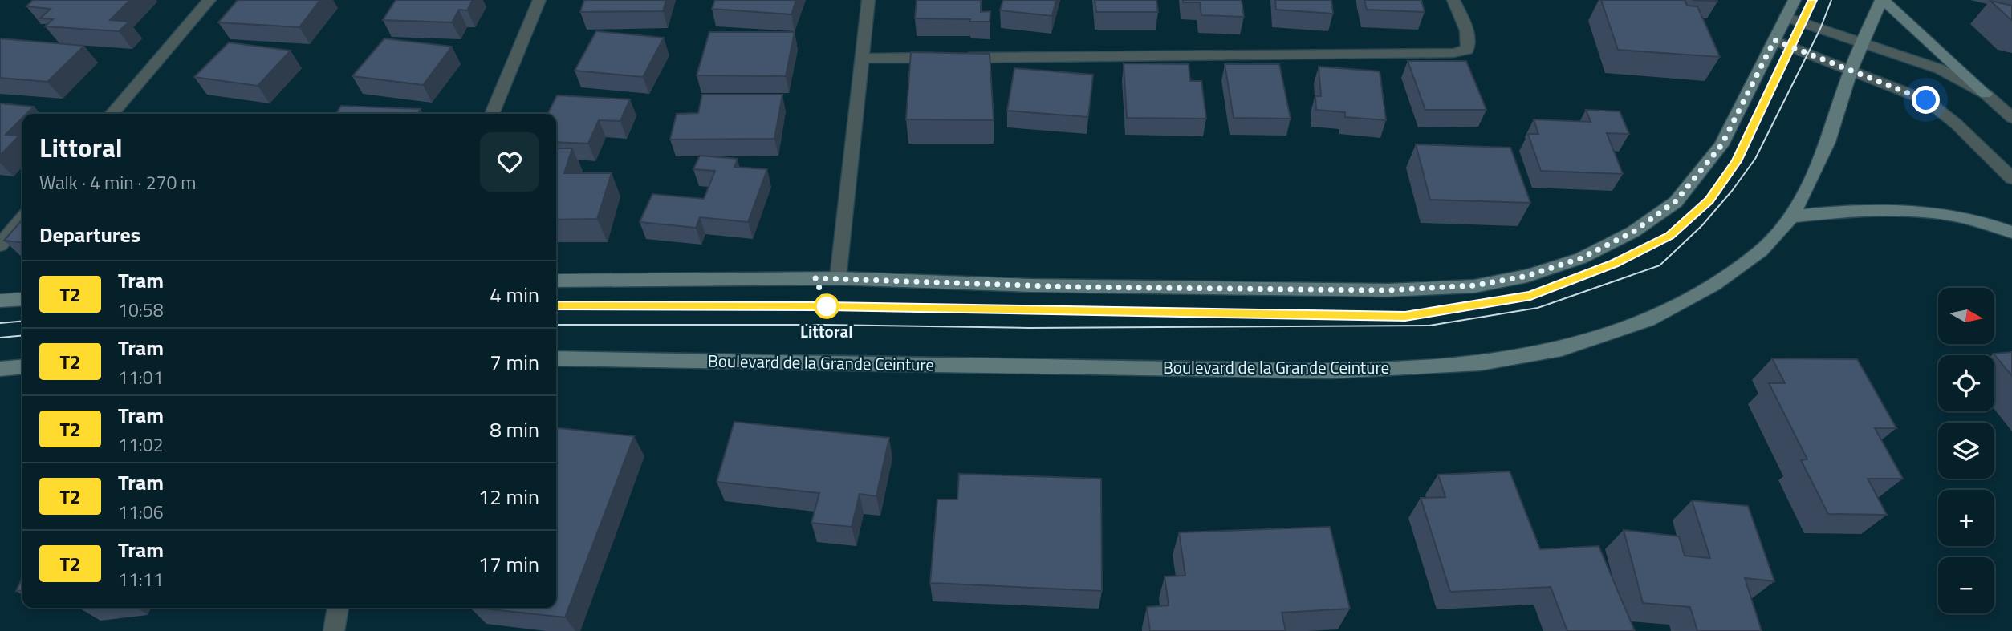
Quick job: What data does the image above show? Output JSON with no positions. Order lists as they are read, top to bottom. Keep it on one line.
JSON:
{"streets":{"main road":["Boulevard de la Grande Ceinture"]},"places":["Littoral"],"lines":["tram line T2"],"north":"right","page":{"heading":[["Littoral","Walk · 4 min · 270 m"],"Departures"],"list":[{"mark":"T2","name":"Tram","note":"10:58","value":"4 min"},{"mark":"T2","name":"Tram","note":"11:01","value":"7 min"},{"mark":"T2","name":"Tram","note":"11:02","value":"8 min"},{"mark":"T2","name":"Tram","note":"11:06","value":"12 min"},{"mark":"T2","name":"Tram","note":"11:11","value":"17 min"}],"map_buttons":["+","−"]}}
